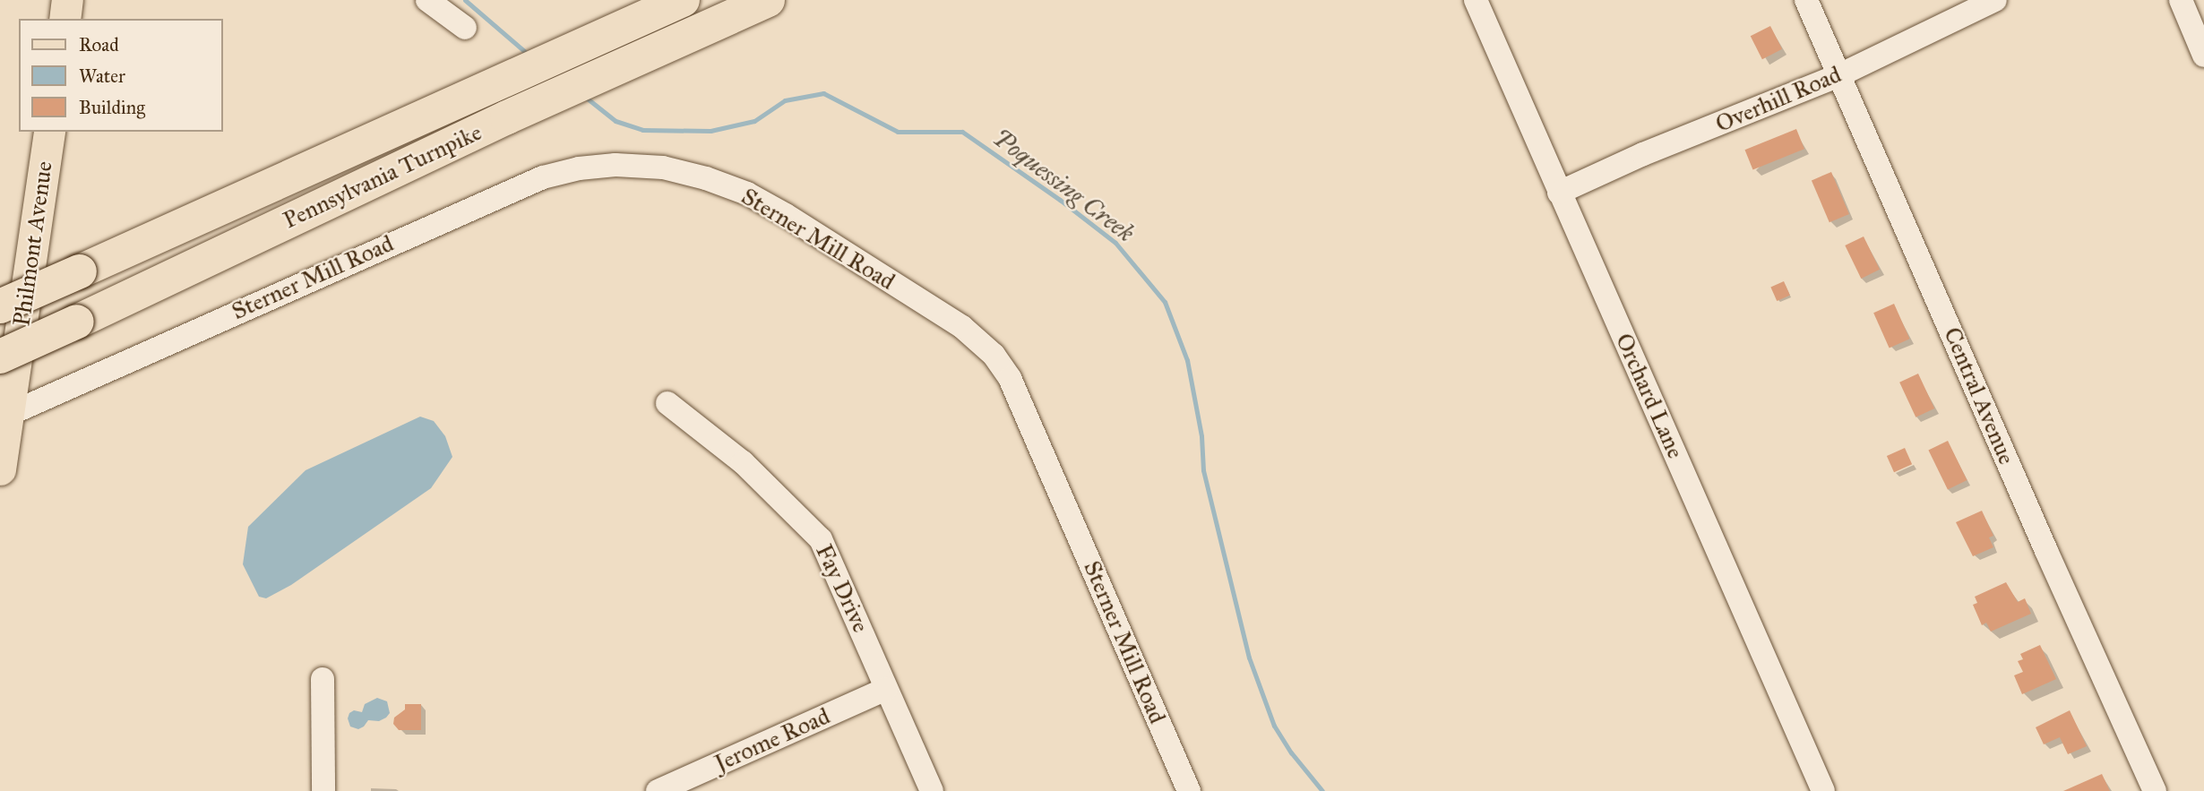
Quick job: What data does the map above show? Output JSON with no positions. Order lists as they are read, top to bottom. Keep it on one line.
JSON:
{"streets":{"highway":["Pennsylvania Turnpike"],"main road":["Philmont Avenue"],"street":["Overhill Road","Sterner Mill Road","Orchard Lane","Central Avenue","Fay Drive","Jerome Road"]},"crossings":[["Overhill Road","Orchard Lane"],["Overhill Road","Central Avenue"],["Sterner Mill Road","Philmont Avenue"],["Fay Drive","Jerome Road"]],"water":["Poquessing Creek"],"legend":["Road","Water","Building"]}
